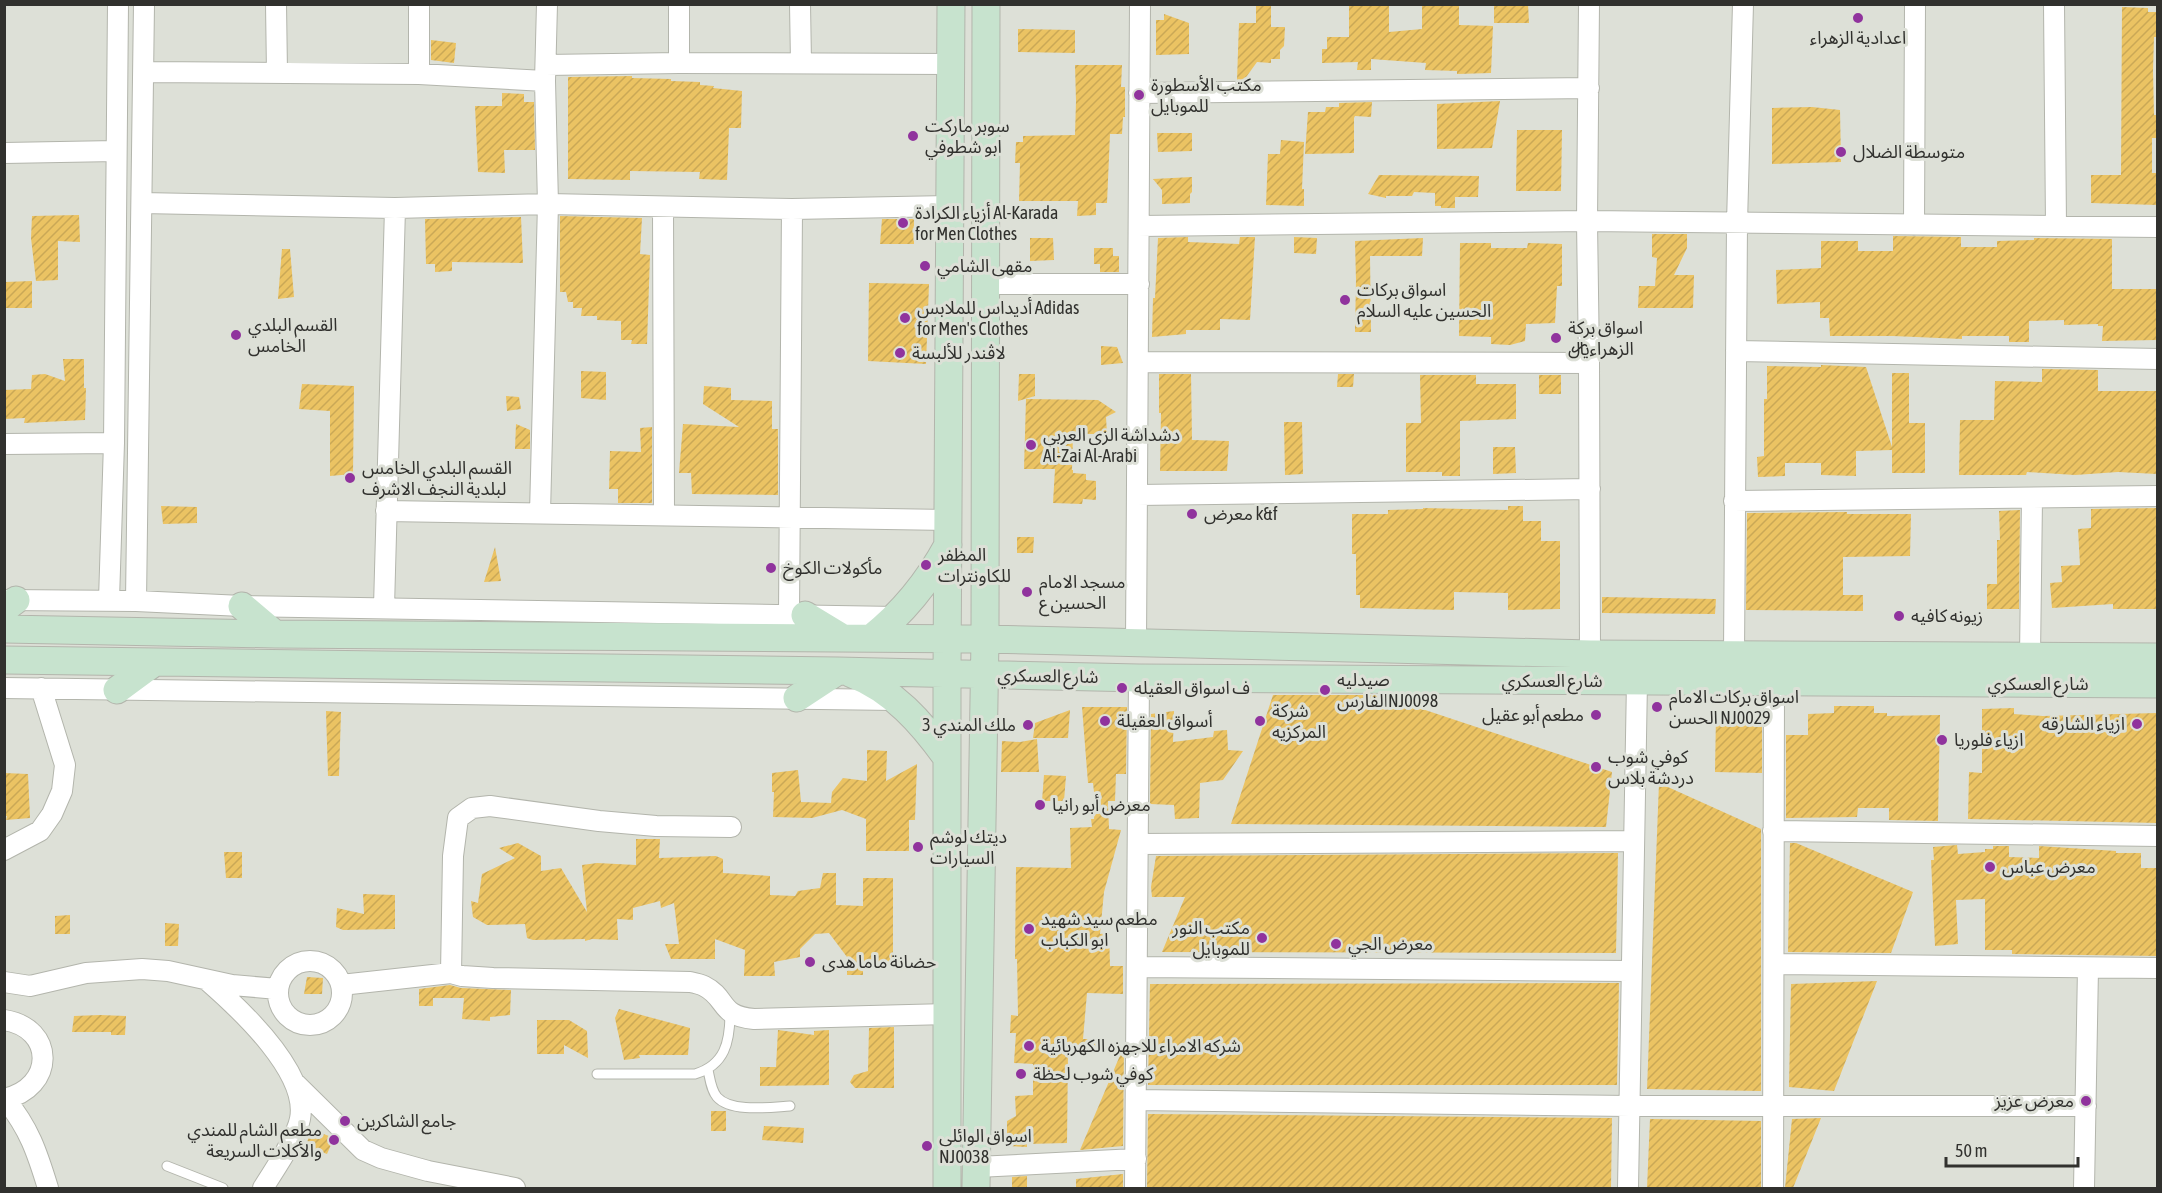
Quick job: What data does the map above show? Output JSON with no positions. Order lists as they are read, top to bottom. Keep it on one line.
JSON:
{"streets":{"main road":["شارع العسكري"]},"places":["اعدادية الزهراء","مكتب الأسطورة للموبايل","سوبر ماركت ابو شطوفي","متوسطة الضلال","أزياء الكرادة Al-Karada for Men Clothes","مقهى الشامي","اسواق بركات الحسين عليه السلام","أديداس للملابس Adidas for Men's Clothes","القسم البلدي الخامس","اسواق بركة الزهراء﷼","لاڤندر للألبسة","دشداشة الزي العربي Al-Zai Al-Arabi","القسم البلدي الخامس لبلدية النجف الاشرف","معرض k&f","المظفر للكاونترات","مأكولات الكوخ","مسجد الامام الحسين ع","زيونه كافيه","ف اسواق العقيله","صيدليه الفارسNJ0098","اسواق بركات الامام الحسن NJ0029","مطعم أبو عقيل","أسواق العقيلة","شركة المركزيه","ازياء الشارقه","ملك المندي 3","ازياء فلوريا","كوفي شوب دردشة بلاس","معرض أبو رانيا","ديتك لوشم السيارات","معرض عباس","مطعم سيد شهيد ابو الكباب","مكتب النور للموبايل","معرض الجي","حضانة ماما هدى","شركه الامراء للاجهزه الكهربائية","كوفي شوب لحظة","معرض عزيز","جامع الشاكرين","مطعم الشام للمندي والأكلات السريعة","اسواق الوائلی NJ0038"],"scale_bar":"50 m"}
